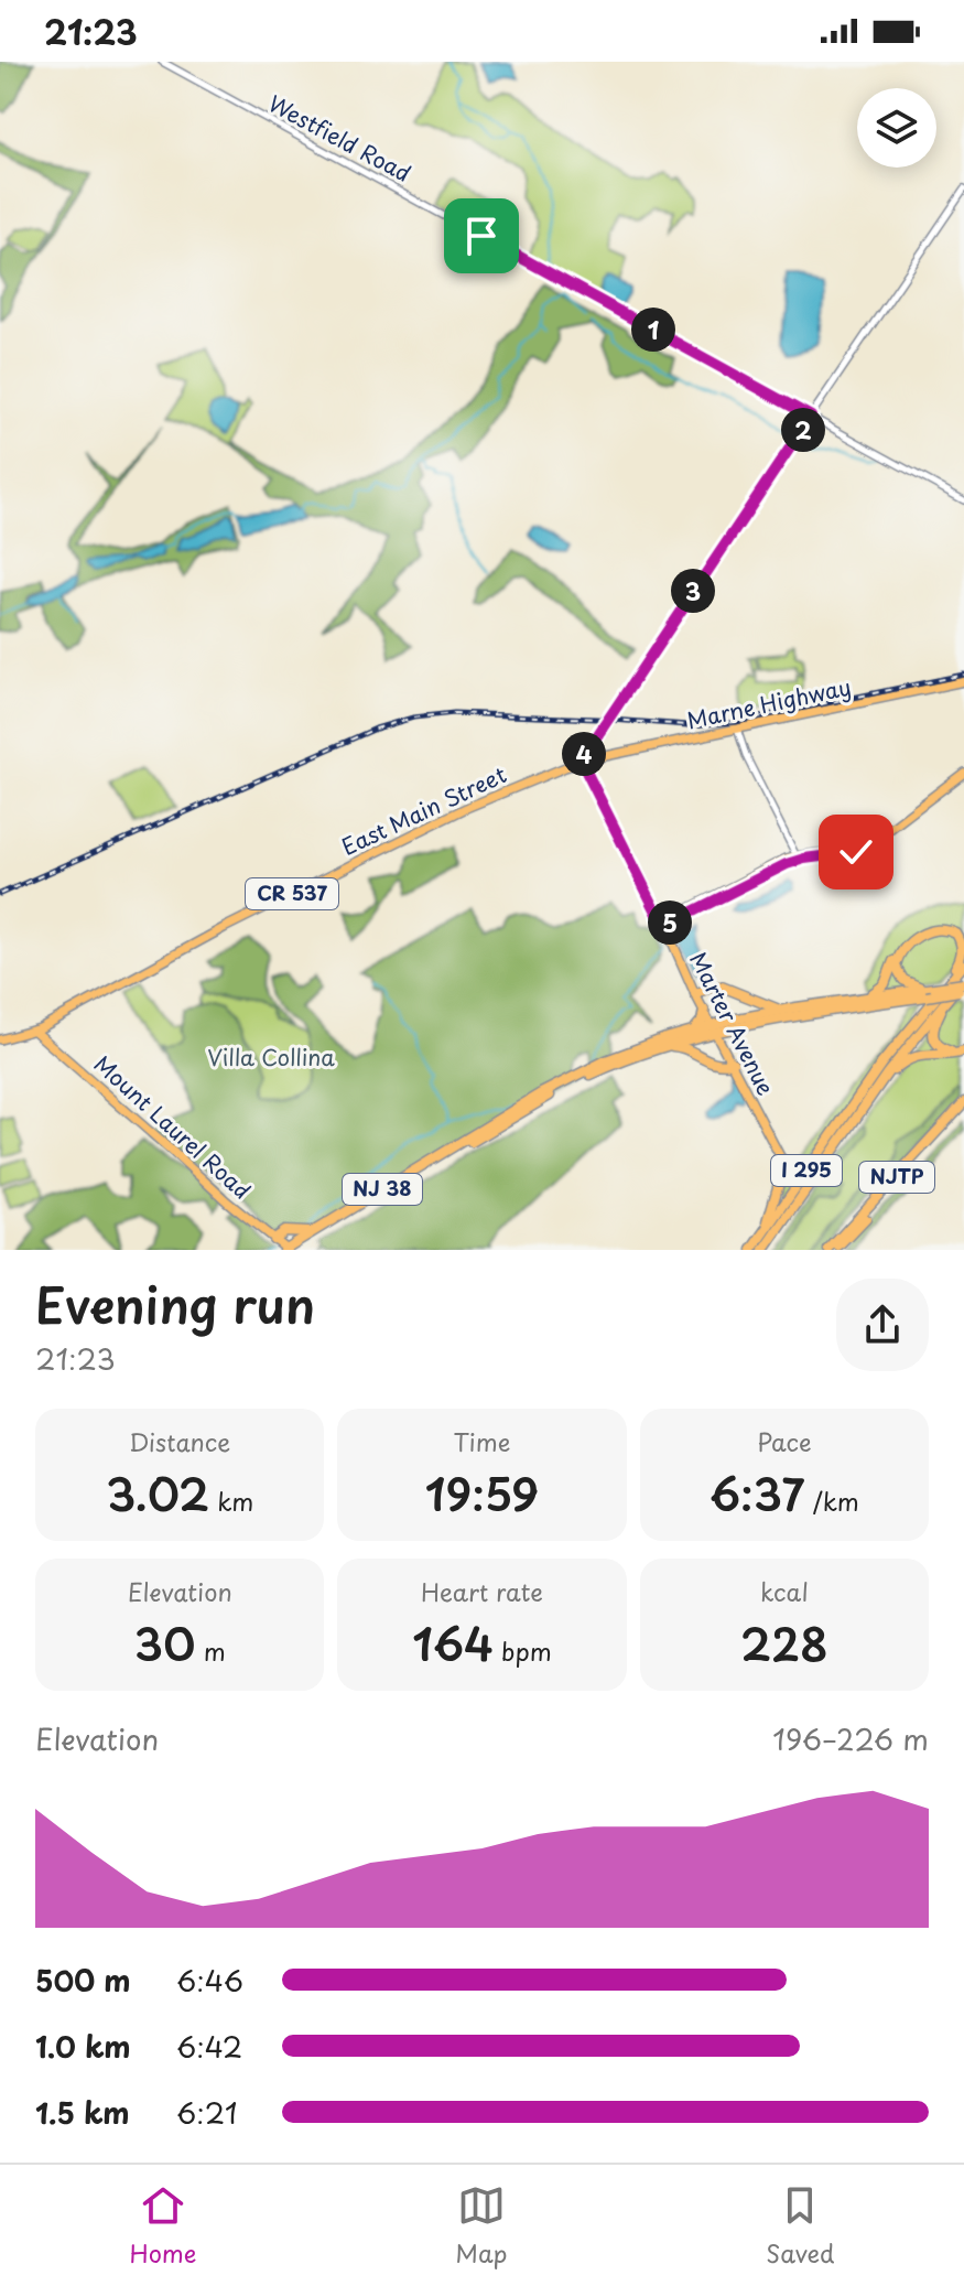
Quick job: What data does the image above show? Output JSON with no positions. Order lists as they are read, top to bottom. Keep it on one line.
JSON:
{"streets":{"highway":["I 295","NJTP","NJ 38"],"main road":["Marne Highway","East Main Street","CR 537","Marter Avenue","Mount Laurel Road"],"street":["Westfield Road"]},"crossings":[["Marne Highway","East Main Street"],["Marne Highway","Marter Avenue"],["East Main Street","Marter Avenue"],["East Main Street","Mount Laurel Road"],["Marter Avenue","NJ 38"],["Mount Laurel Road","NJ 38"],["I 295","NJ 38"]],"parks":["Villa Collina"],"page":{"status":"21:23","pins":["1","2","3","4","5"],"heading":["Evening run","21:23"],"stats":[["Distance","3.02 km"],["Time","19:59"],["Pace","6:37 /km"],["Elevation","30 m"],["Heart rate","164 bpm"],["kcal","228"]],"chart":["Elevation","196–226 m"],"list":[{"name":"500 m","note":"6:46"},{"name":"1.0 km","note":"6:42"},{"name":"1.5 km","note":"6:21"}],"tabs":["Home","Map","Saved"]}}
